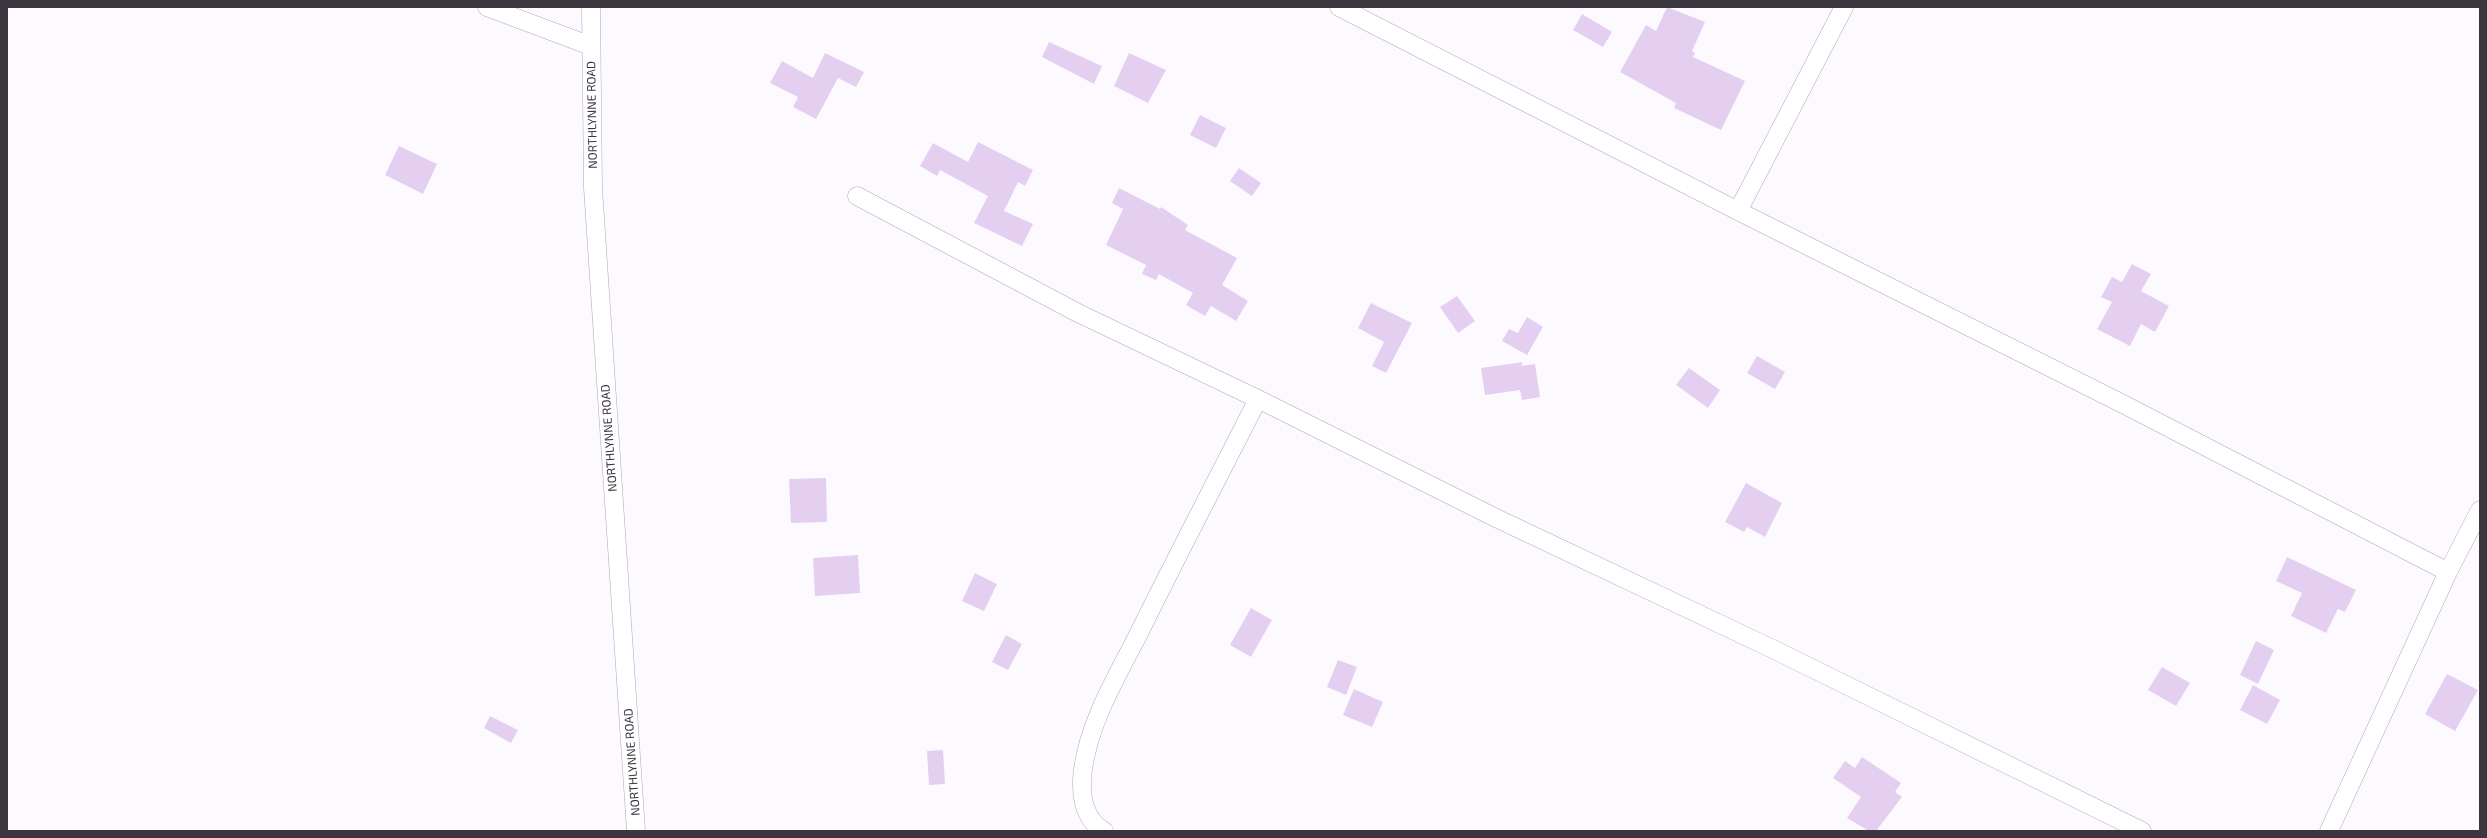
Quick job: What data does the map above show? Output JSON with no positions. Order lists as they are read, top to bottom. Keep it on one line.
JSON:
{"streets":{"street":["NORTHLYNNE ROAD"]}}
